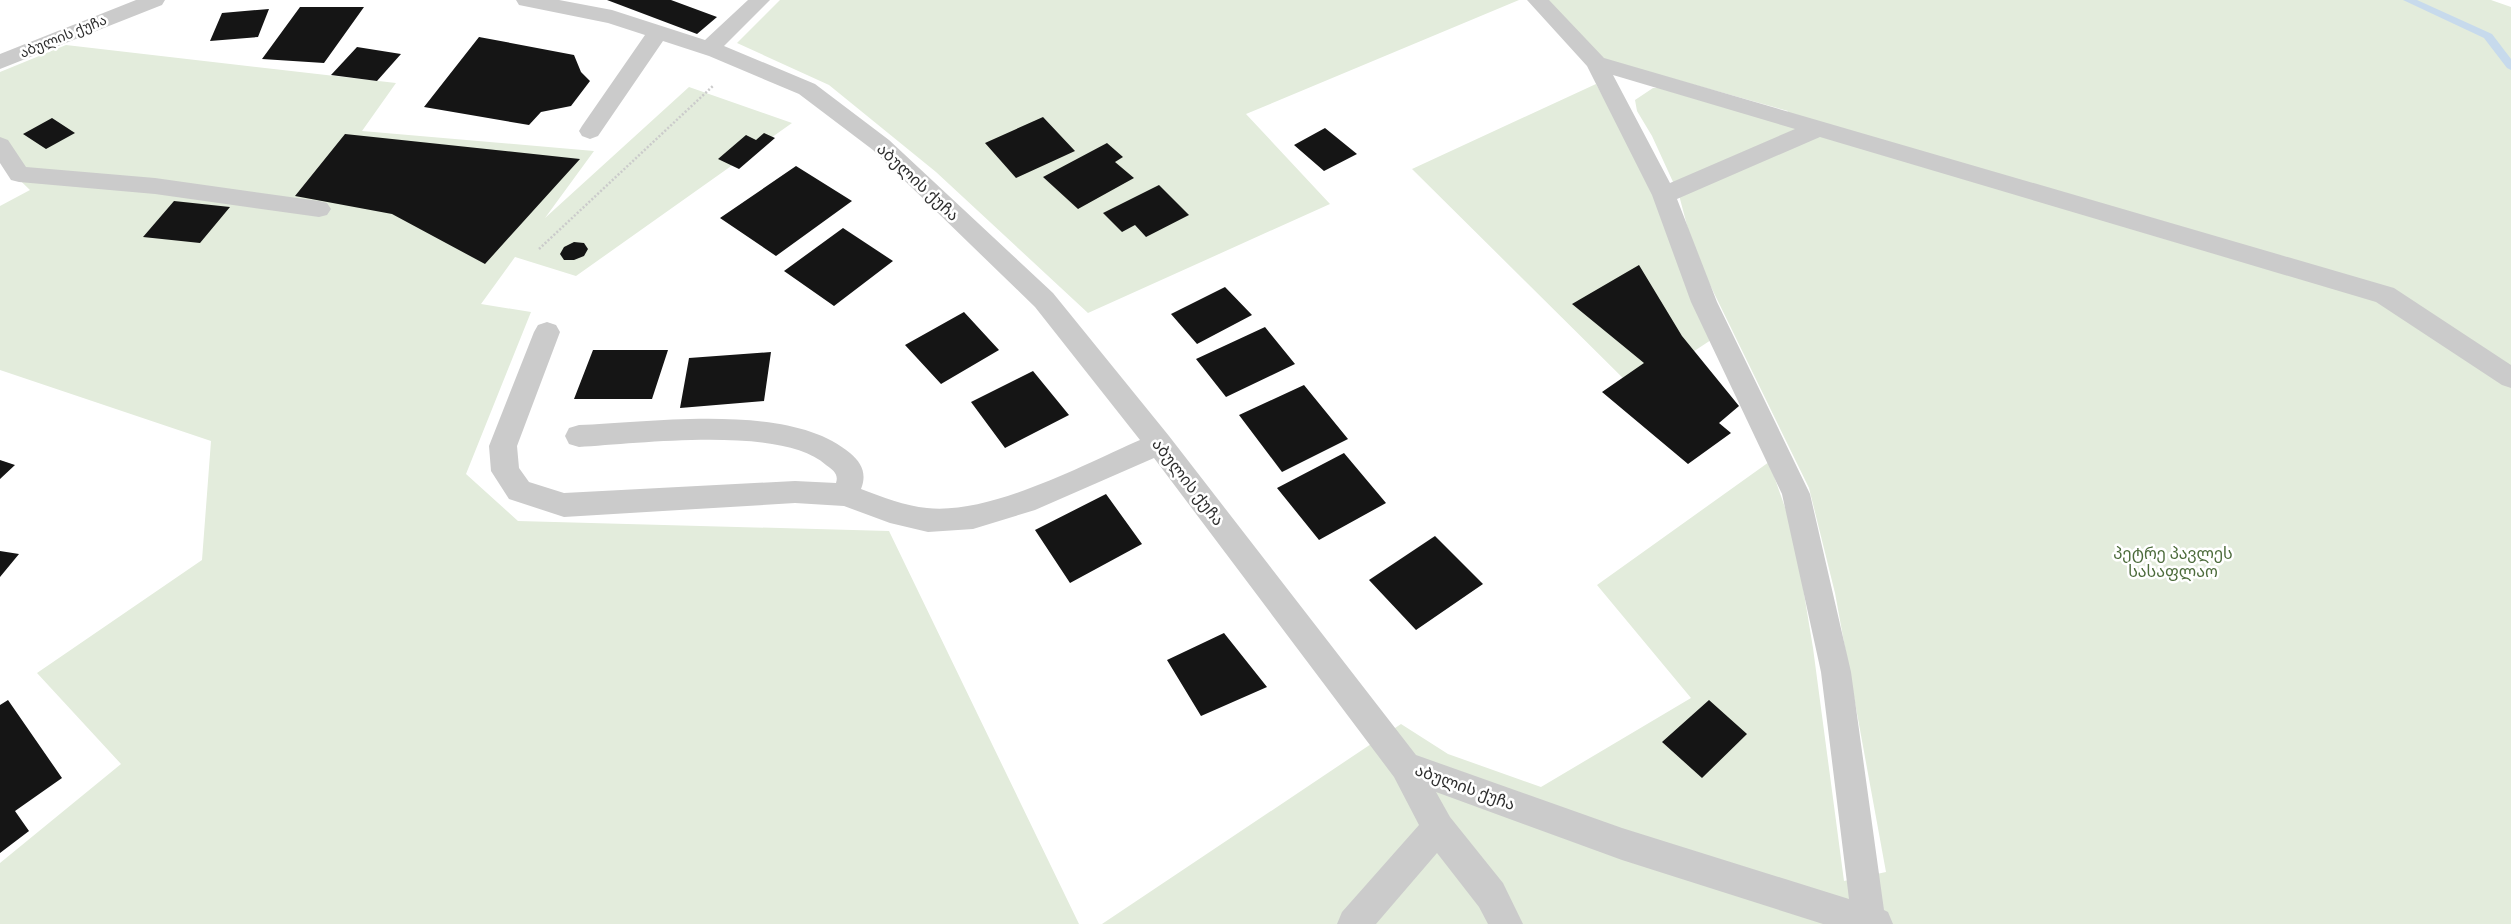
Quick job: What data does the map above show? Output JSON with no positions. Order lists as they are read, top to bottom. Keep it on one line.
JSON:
{"streets":{"street":["აბულის ქუჩა"]},"parks":["პეტრე პავლეს სასაფლაო"]}
